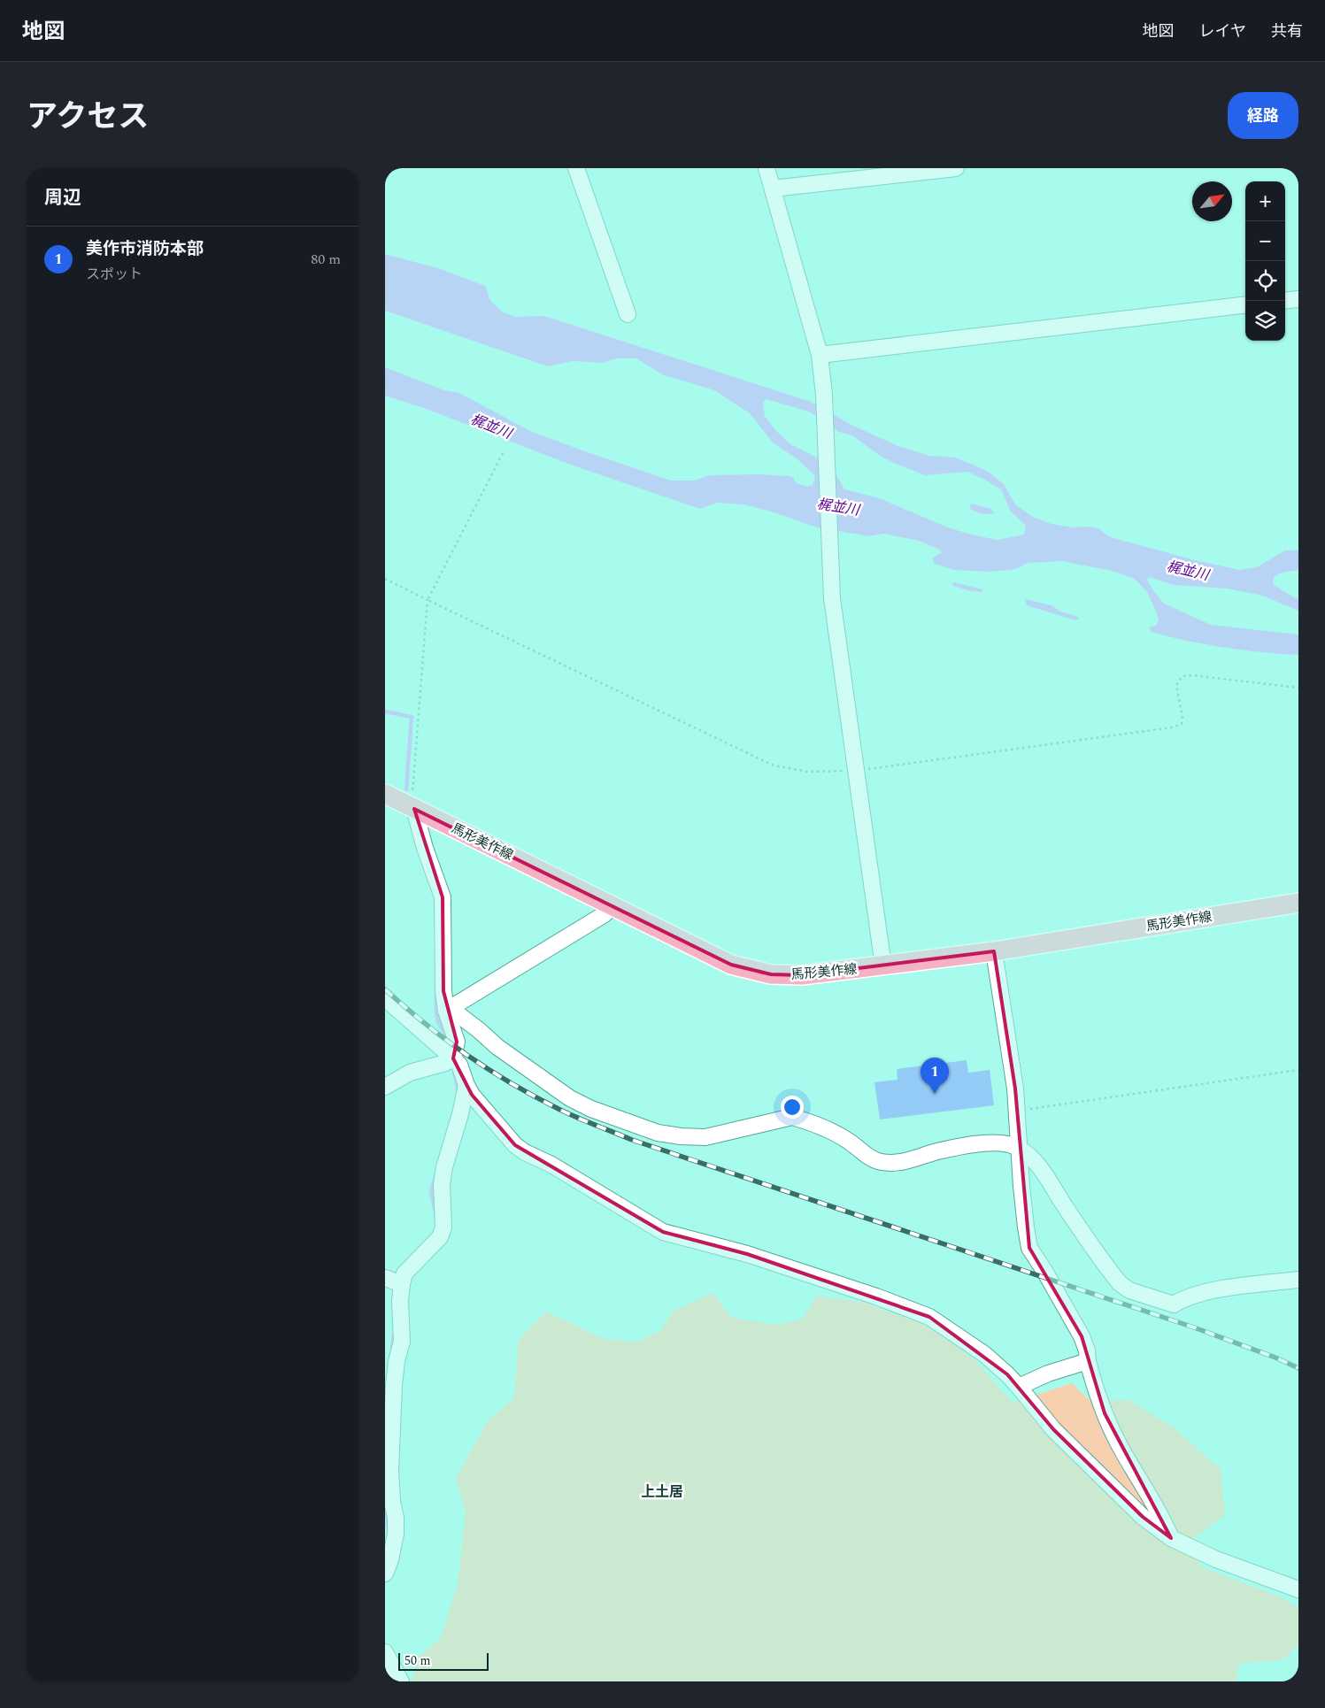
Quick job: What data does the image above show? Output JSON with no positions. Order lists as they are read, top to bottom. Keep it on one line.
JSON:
{"streets":{"main road":["馬形美作線"]},"districts":["上土居"],"water":["梶並川"],"scale_bar":"50 m","north":"top right","page":{"header":"地図","nav":["地図","レイヤ","共有"],"title":"アクセス","buttons":"経路","heading":"周辺","map_buttons":["+","−"],"list":[{"mark":"1","name":"美作市消防本部","note":"スポット","value":"80 m"}],"pins":"1","scale":"50 m"}}
